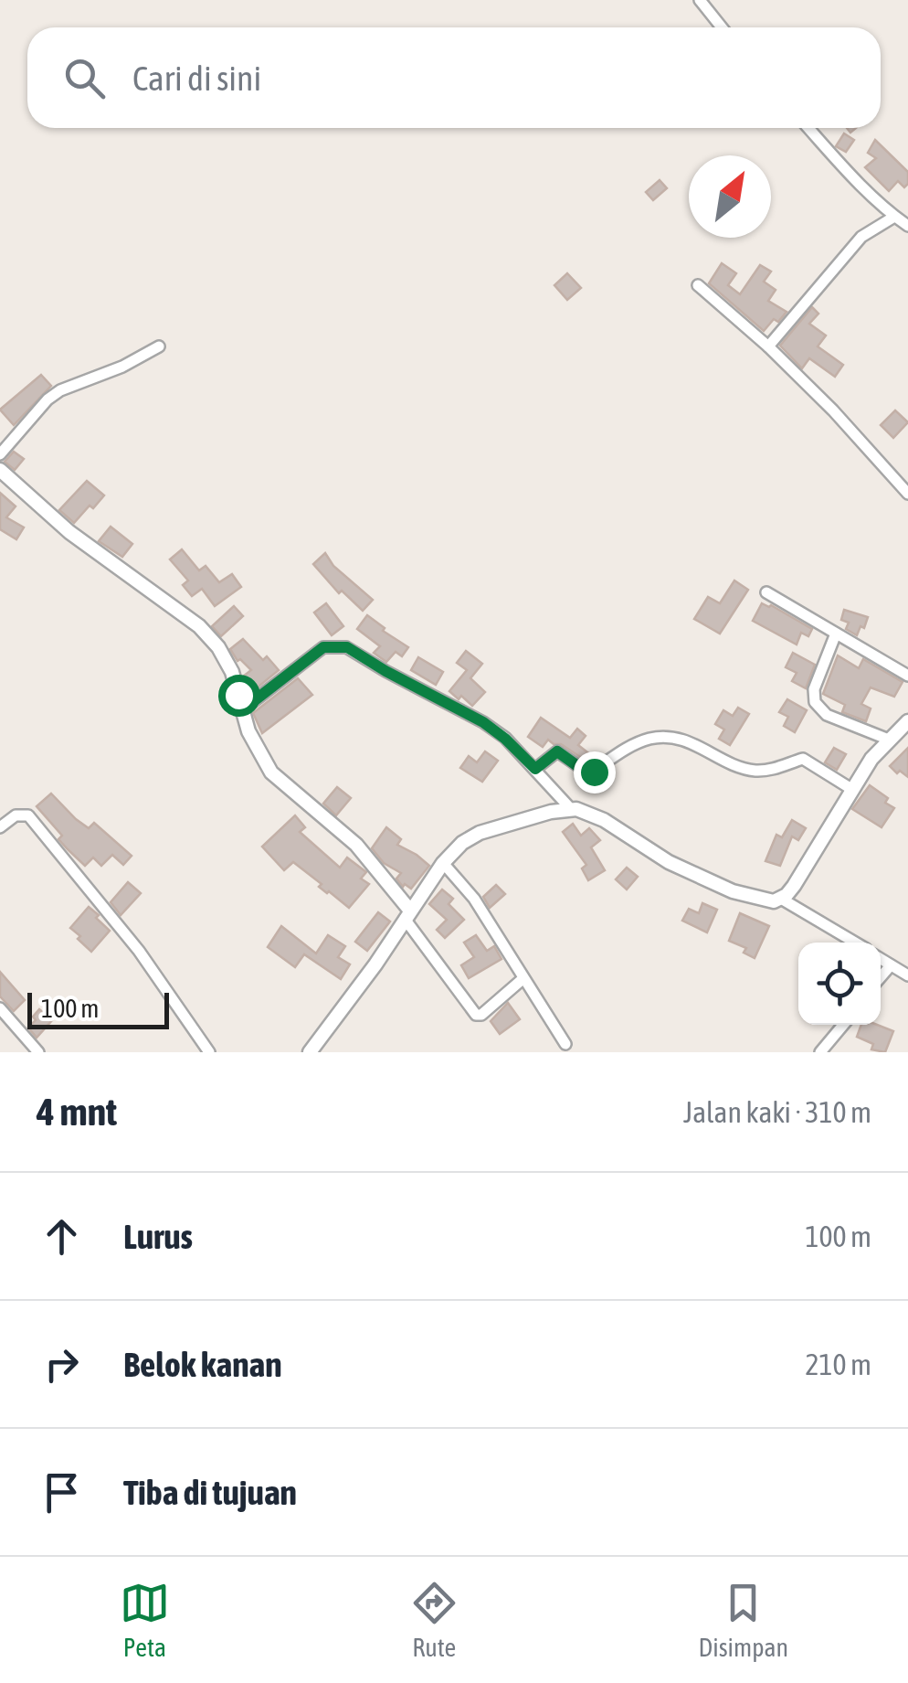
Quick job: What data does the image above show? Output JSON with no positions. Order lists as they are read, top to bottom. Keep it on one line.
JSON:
{"scale_bar":"100 m","north":"top right","page":{"search":"Cari di sini","scale":"100 m","heading":["4 mnt","Jalan kaki · 310 m"],"list":[["Lurus","100 m"],["Belok kanan","210 m"],"Tiba di tujuan"],"nav":["Peta","Rute","Disimpan"]}}
